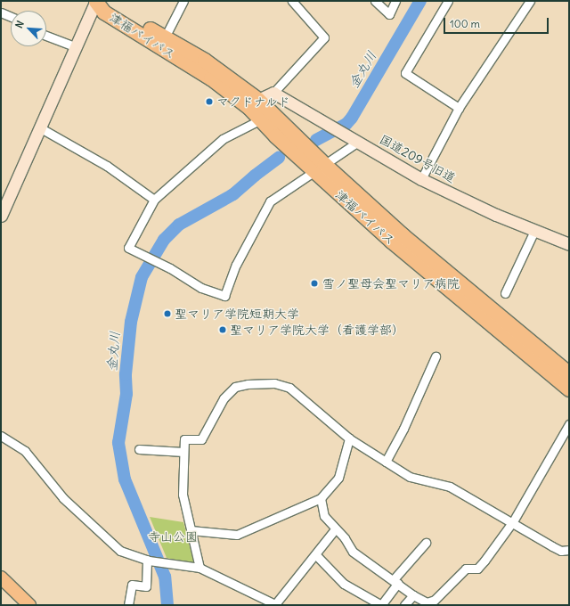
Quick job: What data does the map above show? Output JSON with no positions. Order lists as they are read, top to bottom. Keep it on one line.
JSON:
{"streets":{"highway":["津福バイパス"],"street":["国道209号旧道"]},"water":["金丸川"],"parks":["寺山公園"],"places":["マクドナルド","雪ノ聖母会聖マリア病院","聖マリア学院短期大学","聖マリア学院大学（看護学部）"],"scale_bar":"100 m","north":"top left"}
